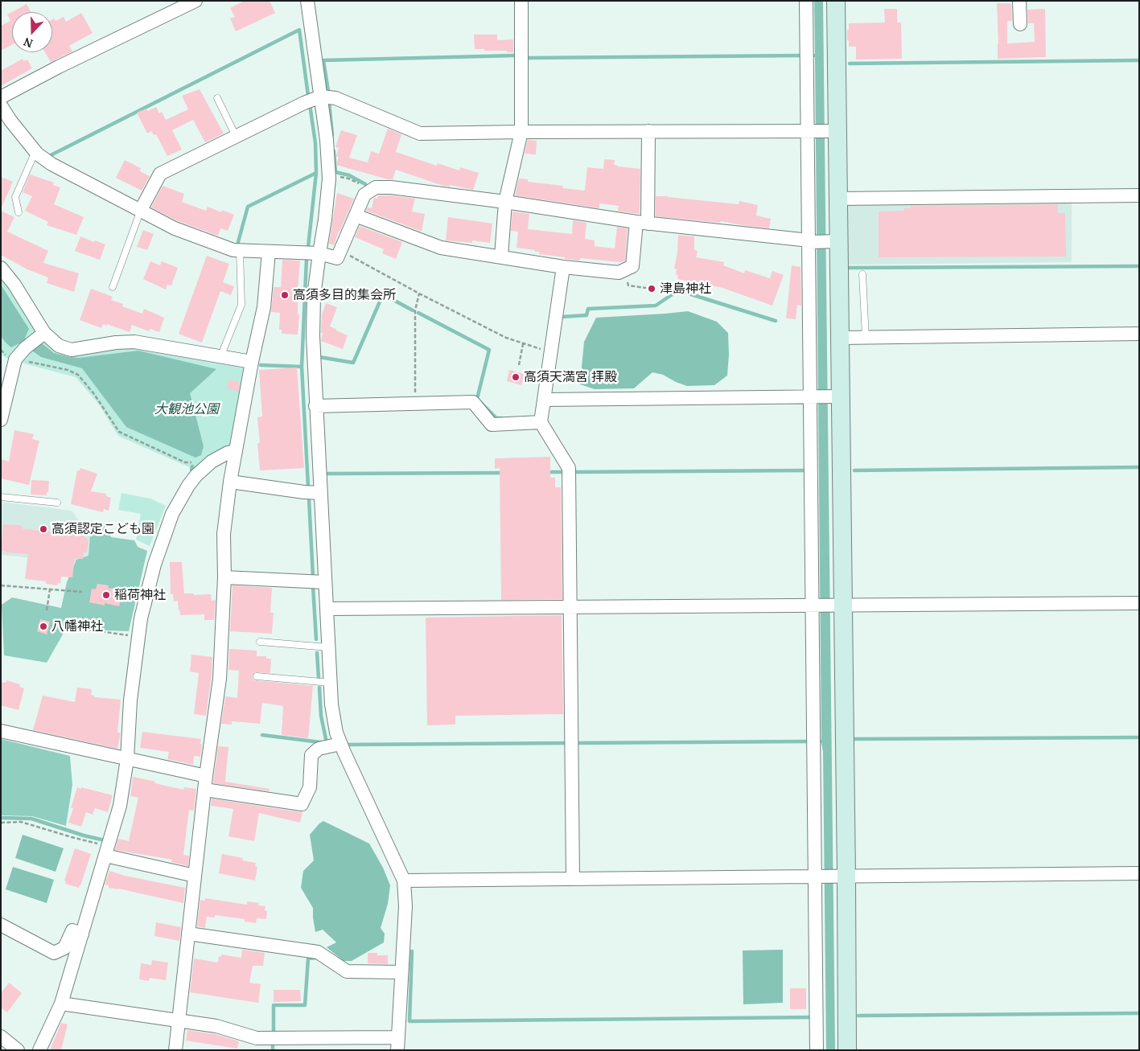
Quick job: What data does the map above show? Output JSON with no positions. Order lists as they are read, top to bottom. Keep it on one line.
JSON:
{"parks":["大観池公園"],"places":["津島神社","高須多目的集会所","高須天満宮 拝殿","高須認定こども園","稲荷神社","八幡神社"],"north":"bottom"}
